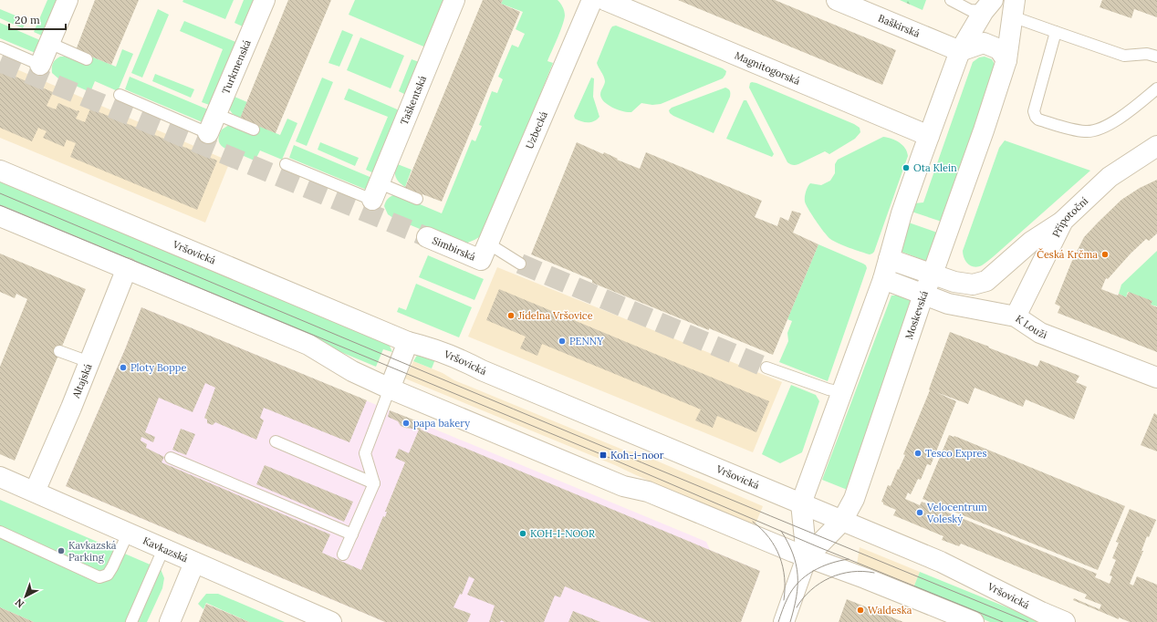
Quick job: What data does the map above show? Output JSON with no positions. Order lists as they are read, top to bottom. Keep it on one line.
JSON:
{"streets":{"street":["Baškirská","Turkmenská","Magnitogorská","Taškentská","Uzbecká","Přípotoční","Simbirská","Vršovická","Moskevská","K Louži","Altajská","Kavkazská"]},"crossings":[["Baškirská","Moskevská"],["Magnitogorská","Moskevská"],["Uzbecká","Simbirská"],["Přípotoční","K Louži"],["Vršovická","Moskevská"],["Moskevská","K Louži"],["Altajská","Kavkazská"]],"places":{"other":["Ota Klein","Česká Krčma","Jídelna Vršovice","PENNY","Ploty Boppe","papa bakery","Tesco Expres","Velocentrum Voleský","KOH-I-NOOR","Kavkazská Parking","Waldeska"],"transit":["Koh-i-noor"]},"scale_bar":"20 m","north":"bottom left"}
